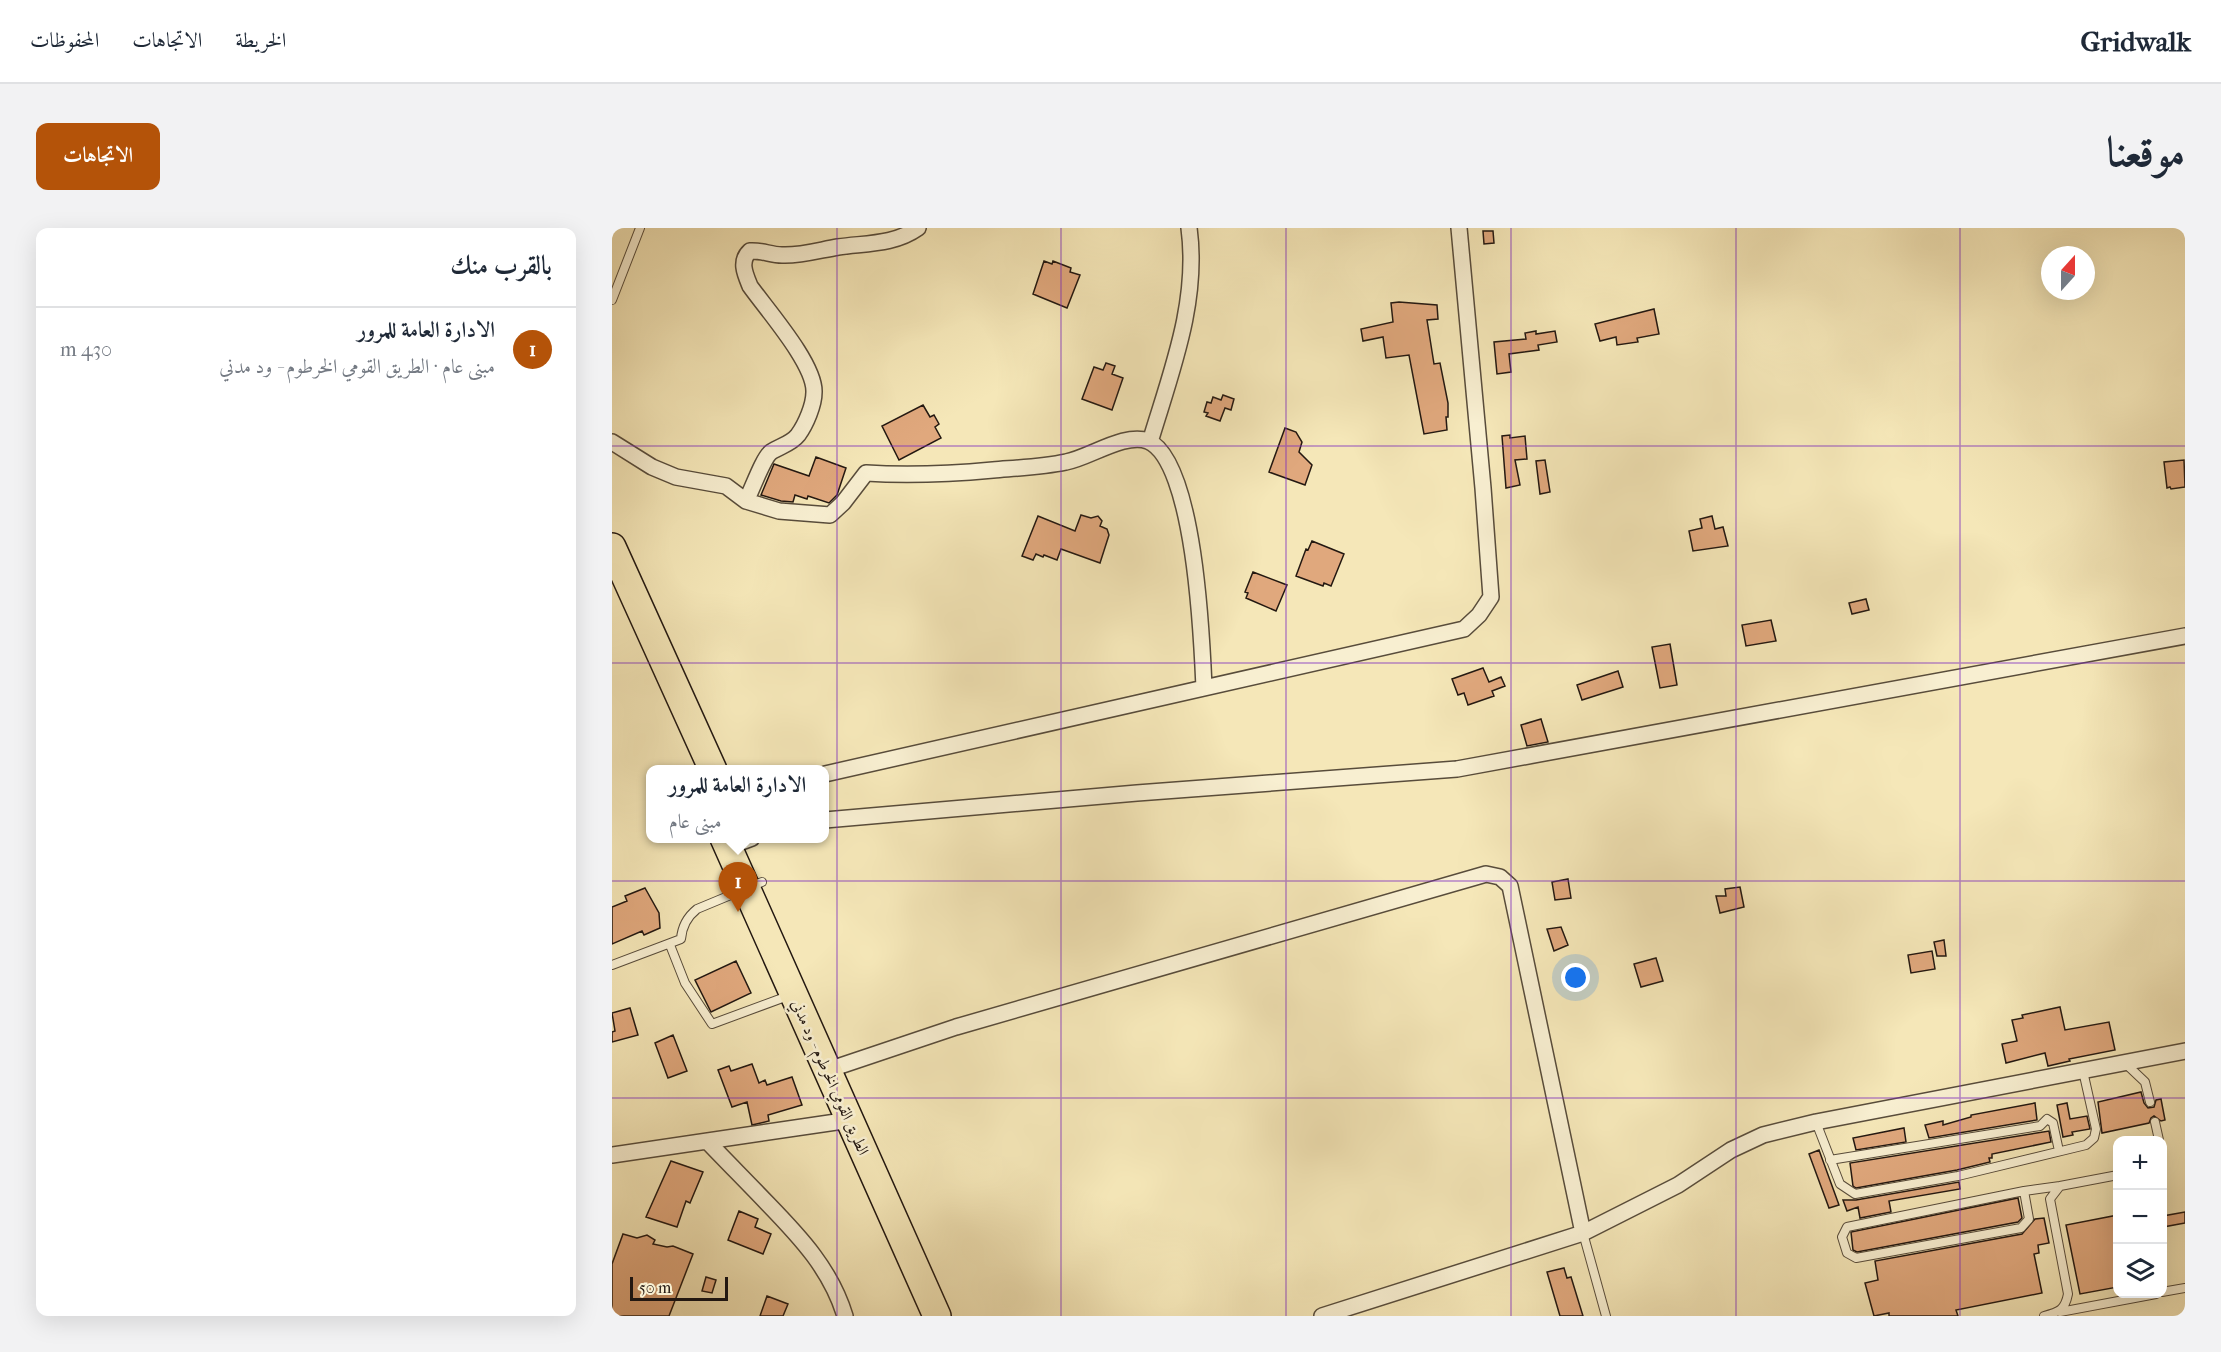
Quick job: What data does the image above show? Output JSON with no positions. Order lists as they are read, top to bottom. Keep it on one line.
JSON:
{"streets":{"highway":["الطريق القومي الخرطوم - ود مدني"]},"scale_bar":"50 m","north":"top","page":{"header":"Gridwalk","nav":["الخريطة","الاتجاهات","المحفوظات"],"title":"موقعنا","buttons":"الاتجاهات","heading":"بالقرب منك","list":[{"mark":"1","name":"الادارة العامة للمرور","note":"مبنى عام · الطريق القومي الخرطوم - ود مدني","value":"430 m"}],"popup":["الادارة العامة للمرور","مبنى عام"],"pins":"1","map_buttons":["+","−"],"scale":"50 m"}}
